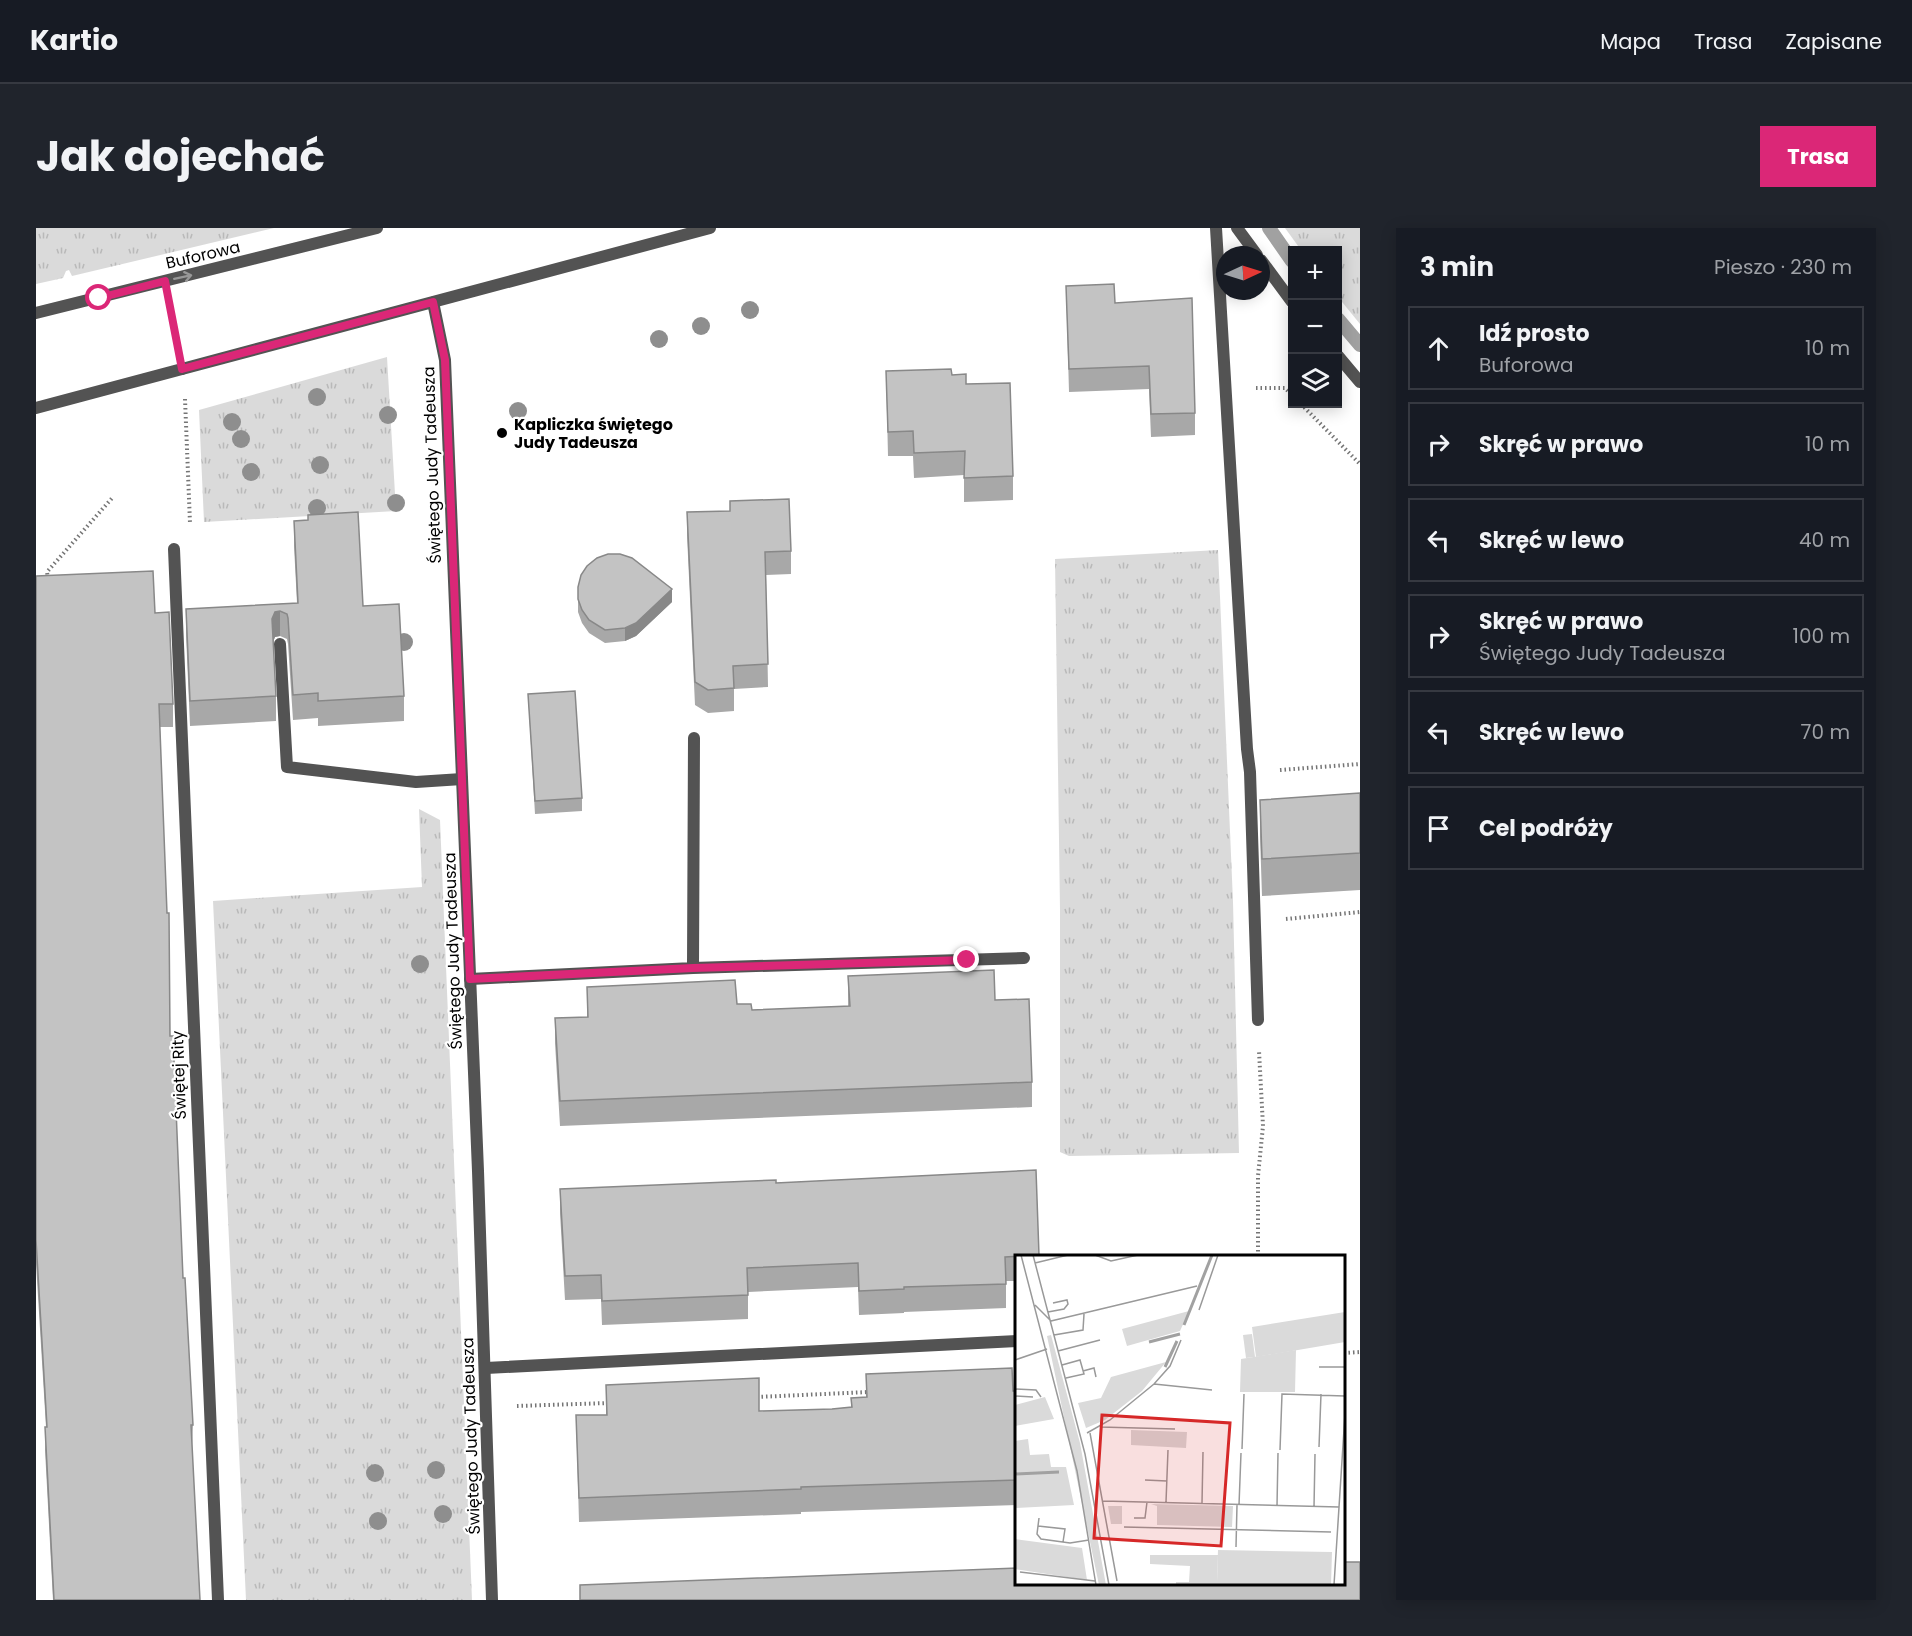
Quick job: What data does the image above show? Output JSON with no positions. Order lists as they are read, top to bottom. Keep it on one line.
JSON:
{"streets":{"street":["Buforowa","Świętego Judy Tadeusza","Świętej Rity"]},"places":["Kapliczka świętego Judy Tadeusza"],"north":"right","page":{"header":"Kartio","nav":["Mapa","Trasa","Zapisane"],"title":"Jak dojechać","buttons":"Trasa","heading":["3 min","Pieszo · 230 m"],"map_buttons":["+","−"],"list":[["Idź prosto","Buforowa","10 m"],["Skręć w prawo","10 m"],["Skręć w lewo","40 m"],["Skręć w prawo","Świętego Judy Tadeusza","100 m"],["Skręć w lewo","70 m"],"Cel podróży"]}}
